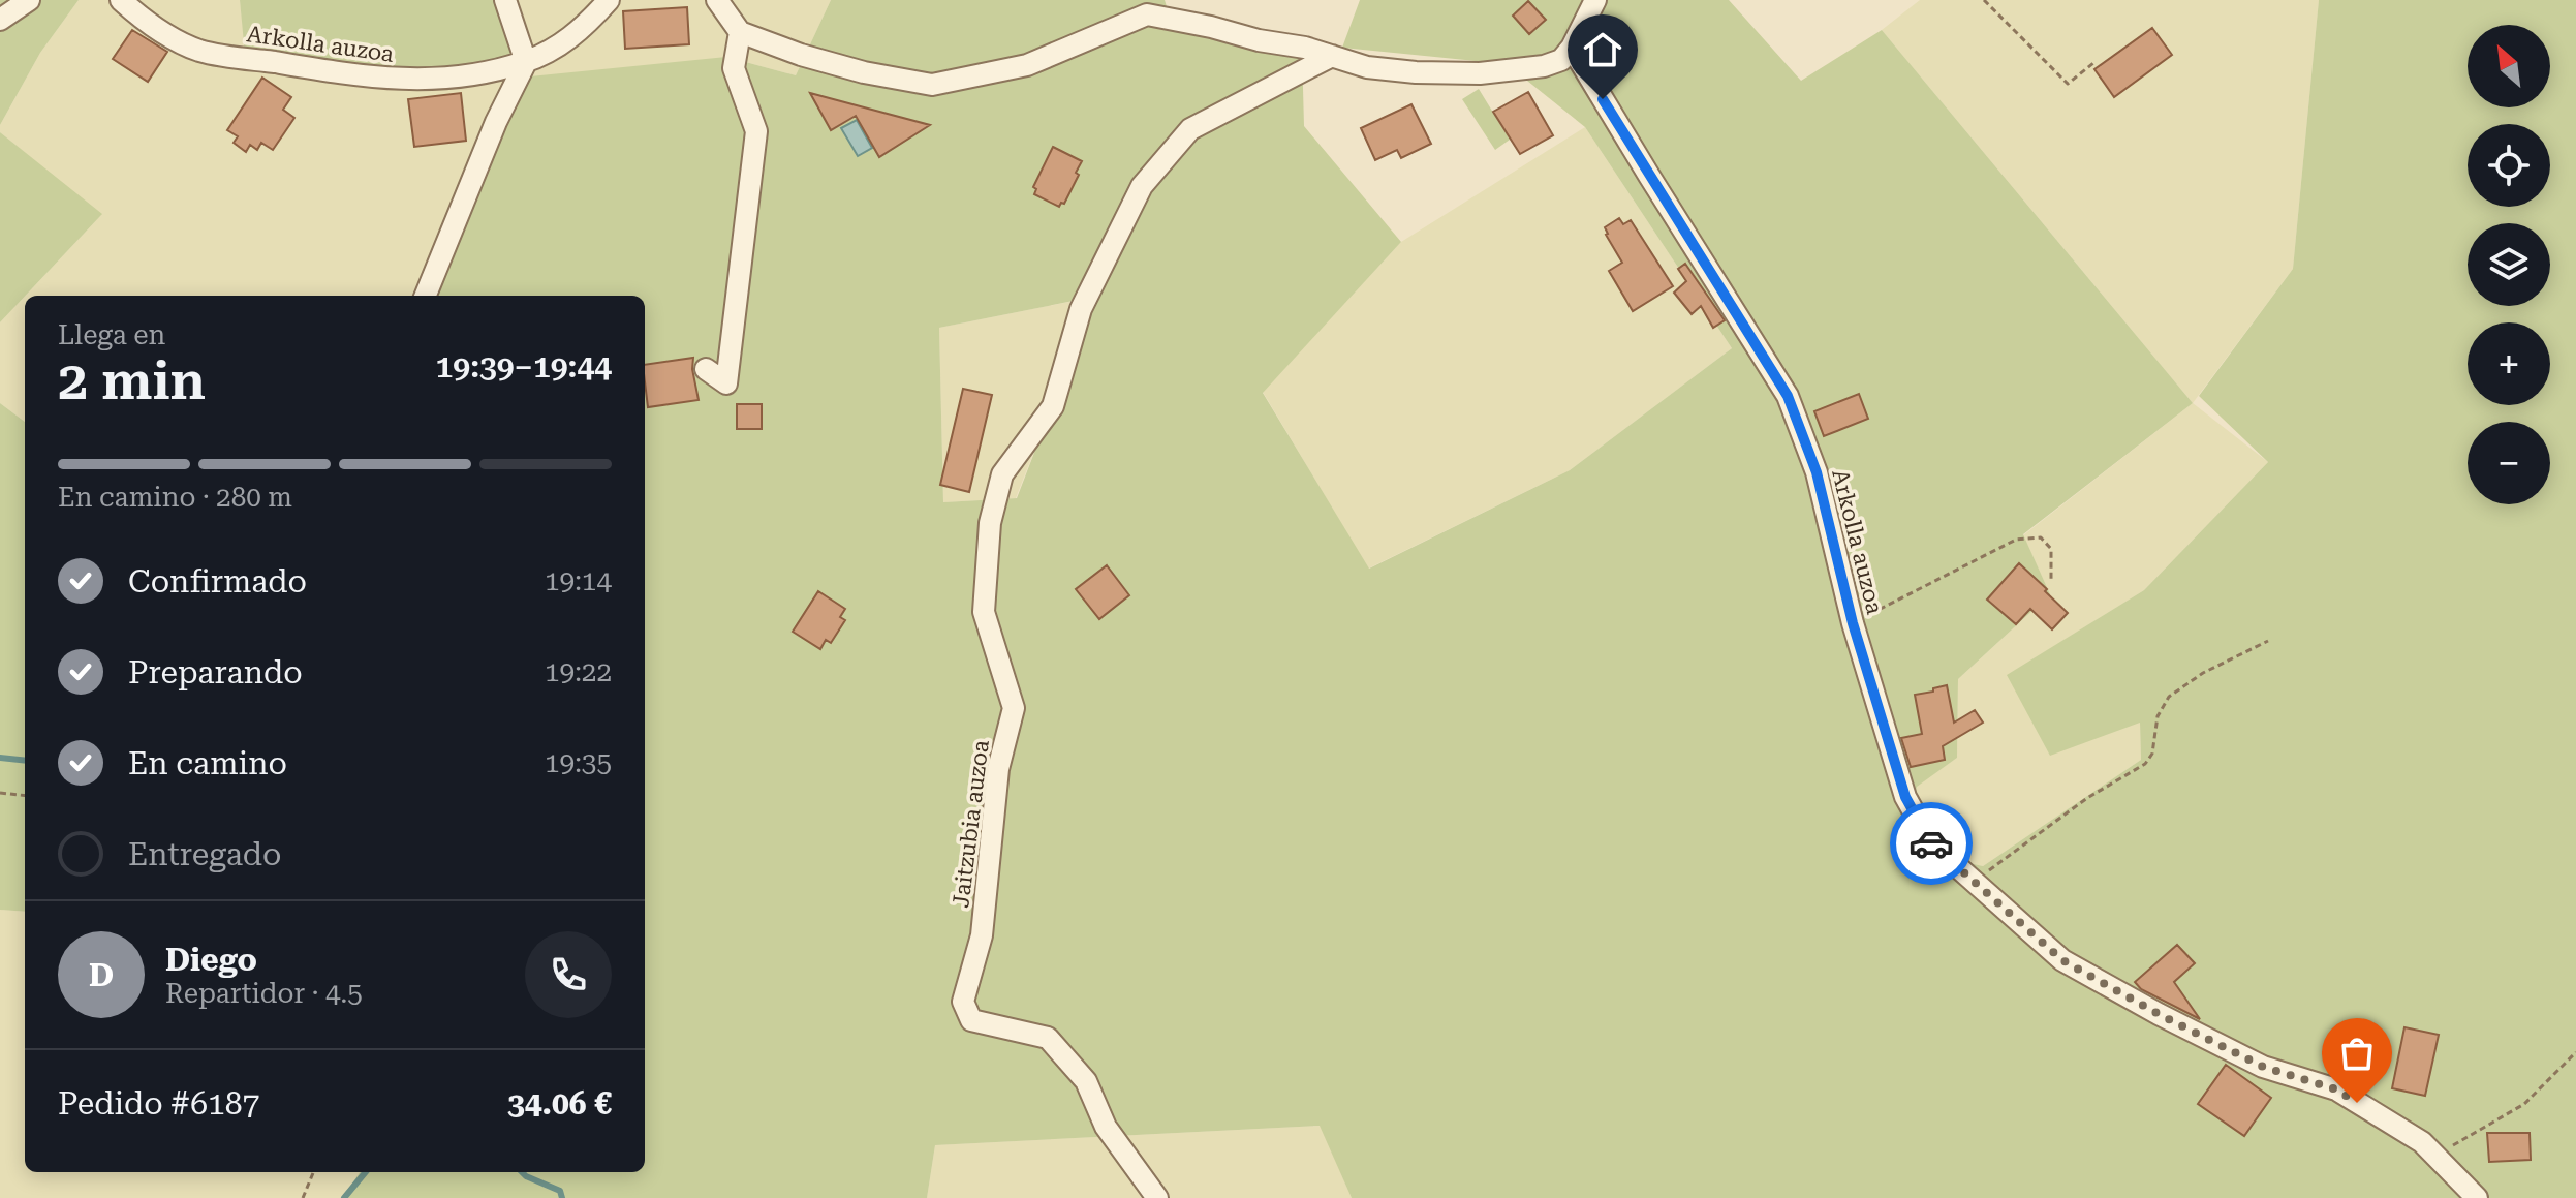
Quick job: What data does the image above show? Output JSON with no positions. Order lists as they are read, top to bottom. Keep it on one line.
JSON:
{"streets":{"street":["Arkolla auzoa","Jaitzubia auzoa"]},"north":"top left","page":{"map_buttons":["+","−"],"heading":["2 min","Llega en","19:39–19:44"],"panel":["Diego","Repartidor · 4.5","Pedido #6187","34.06 €"],"bar":"En camino · 280 m","list":[["Confirmado","19:14"],["Preparando","19:22"],["En camino","19:35"],"Entregado"],"round":"D"}}
